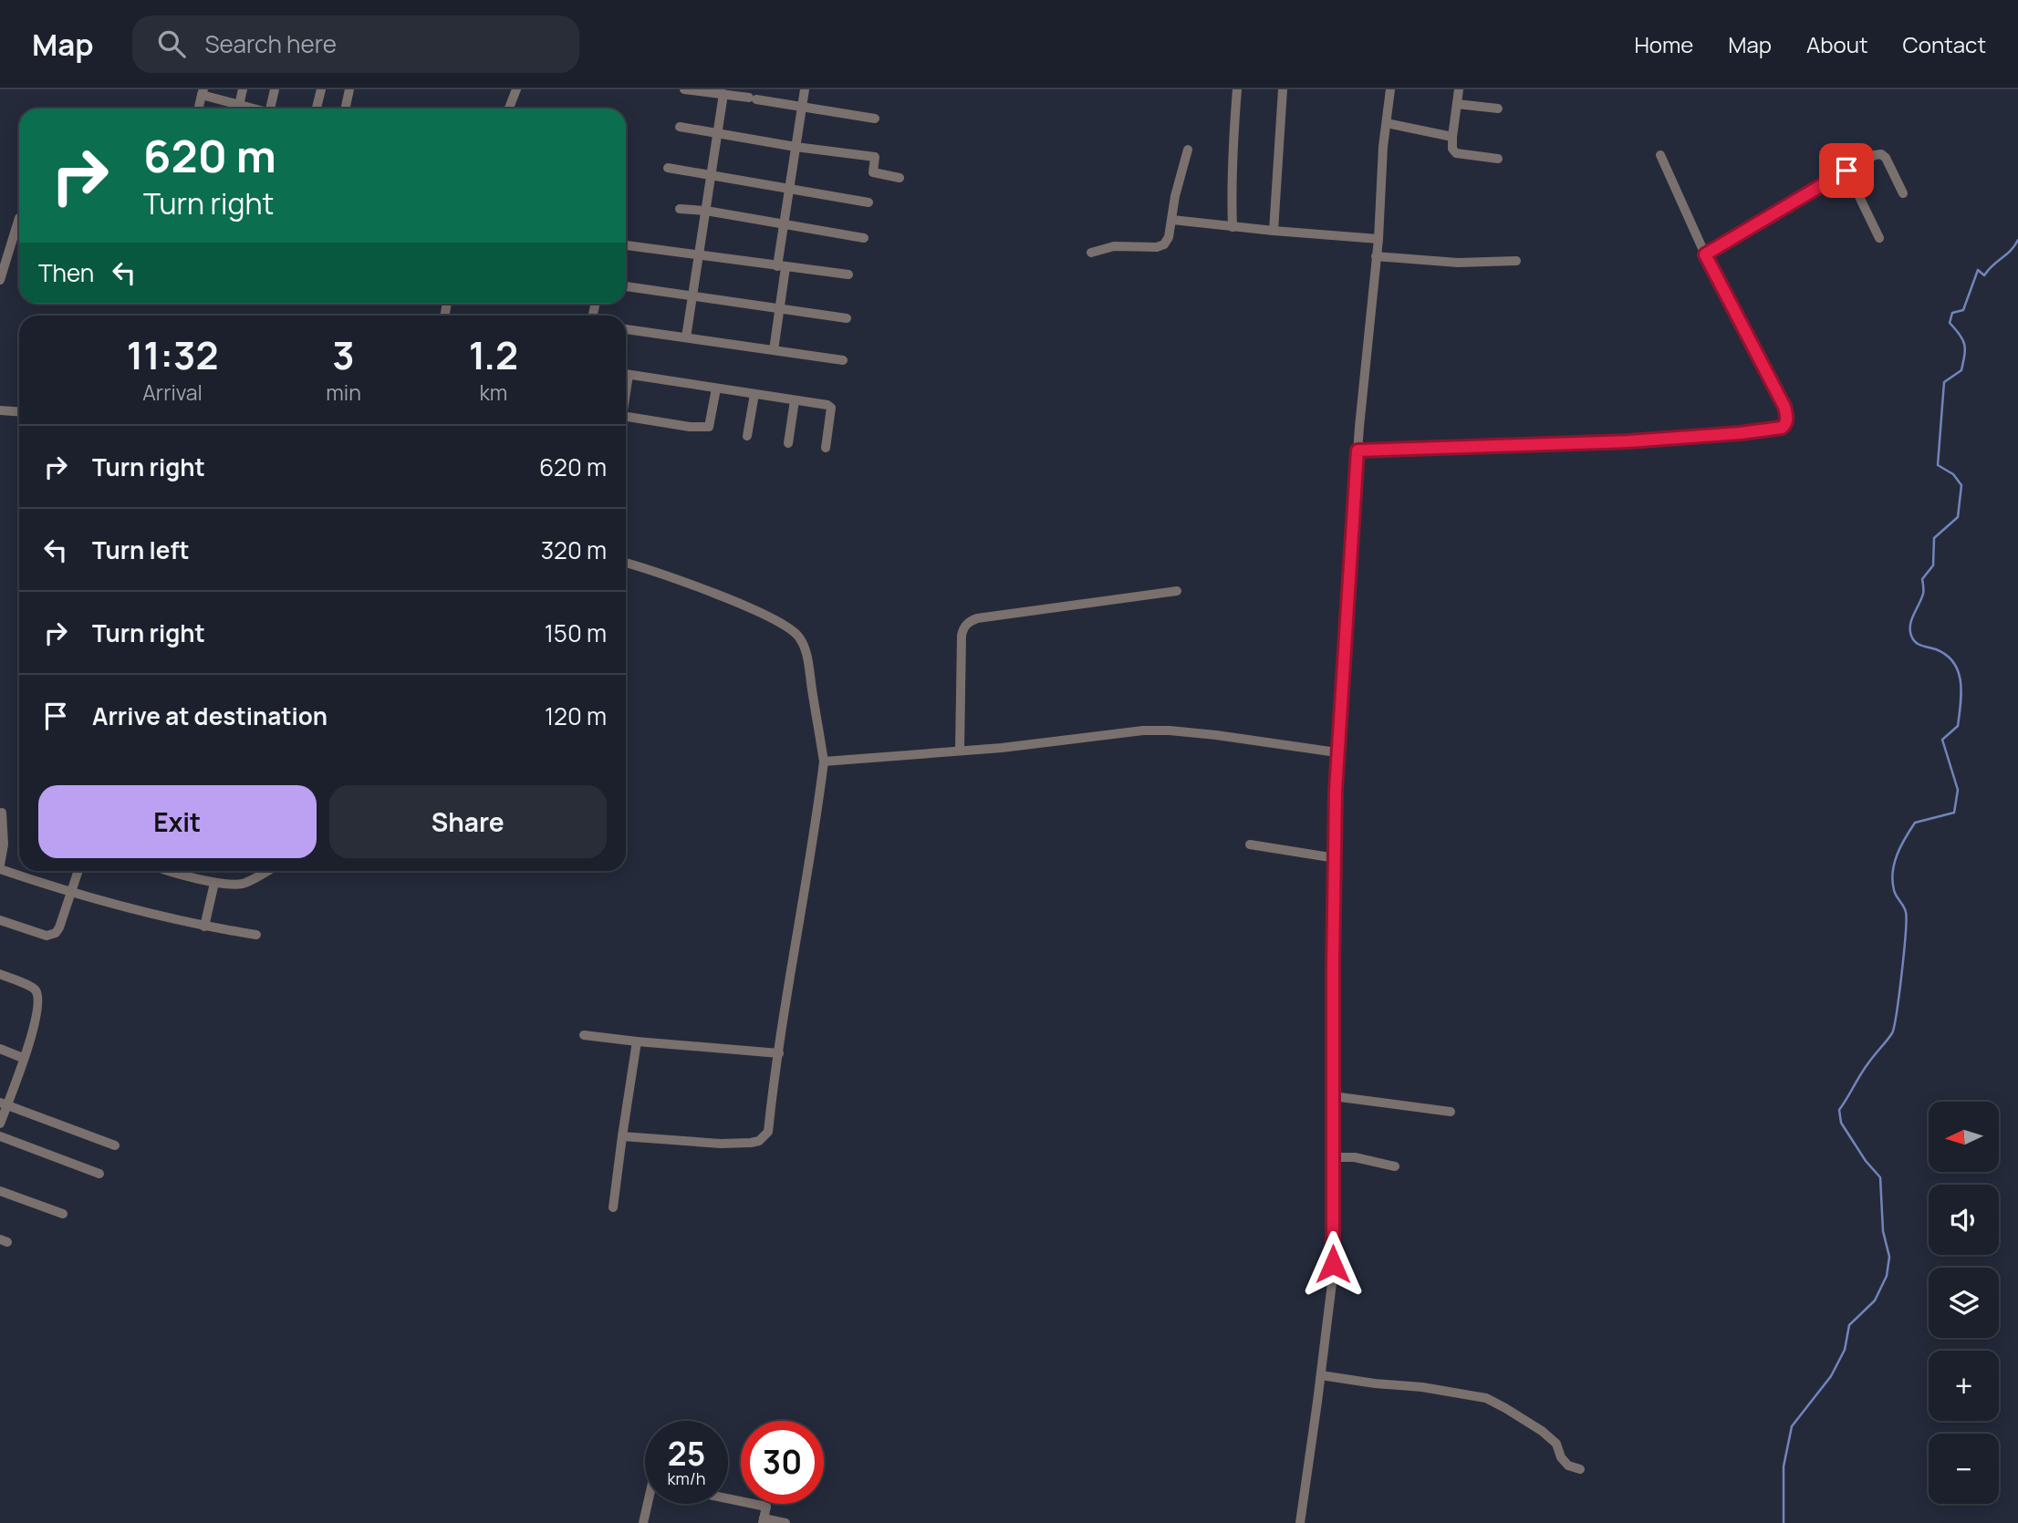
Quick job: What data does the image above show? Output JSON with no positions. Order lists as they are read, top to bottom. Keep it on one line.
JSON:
{"north":"left","page":{"header":"Map","search":"Search here","nav":["Home","Map","About","Contact"],"turn":["620 m","Turn right"],"then":"Then","eta":["11:32","Arrival","3","min","1.2","km"],"list":[{"name":"Turn right","value":"620 m"},{"name":"Turn left","value":"320 m"},{"name":"Turn right","value":"150 m"},{"name":"Arrive at destination","value":"120 m"}],"buttons":["Exit","Share"],"map_buttons":["+","−"],"speed":"25 km/h","limit":"30"}}
